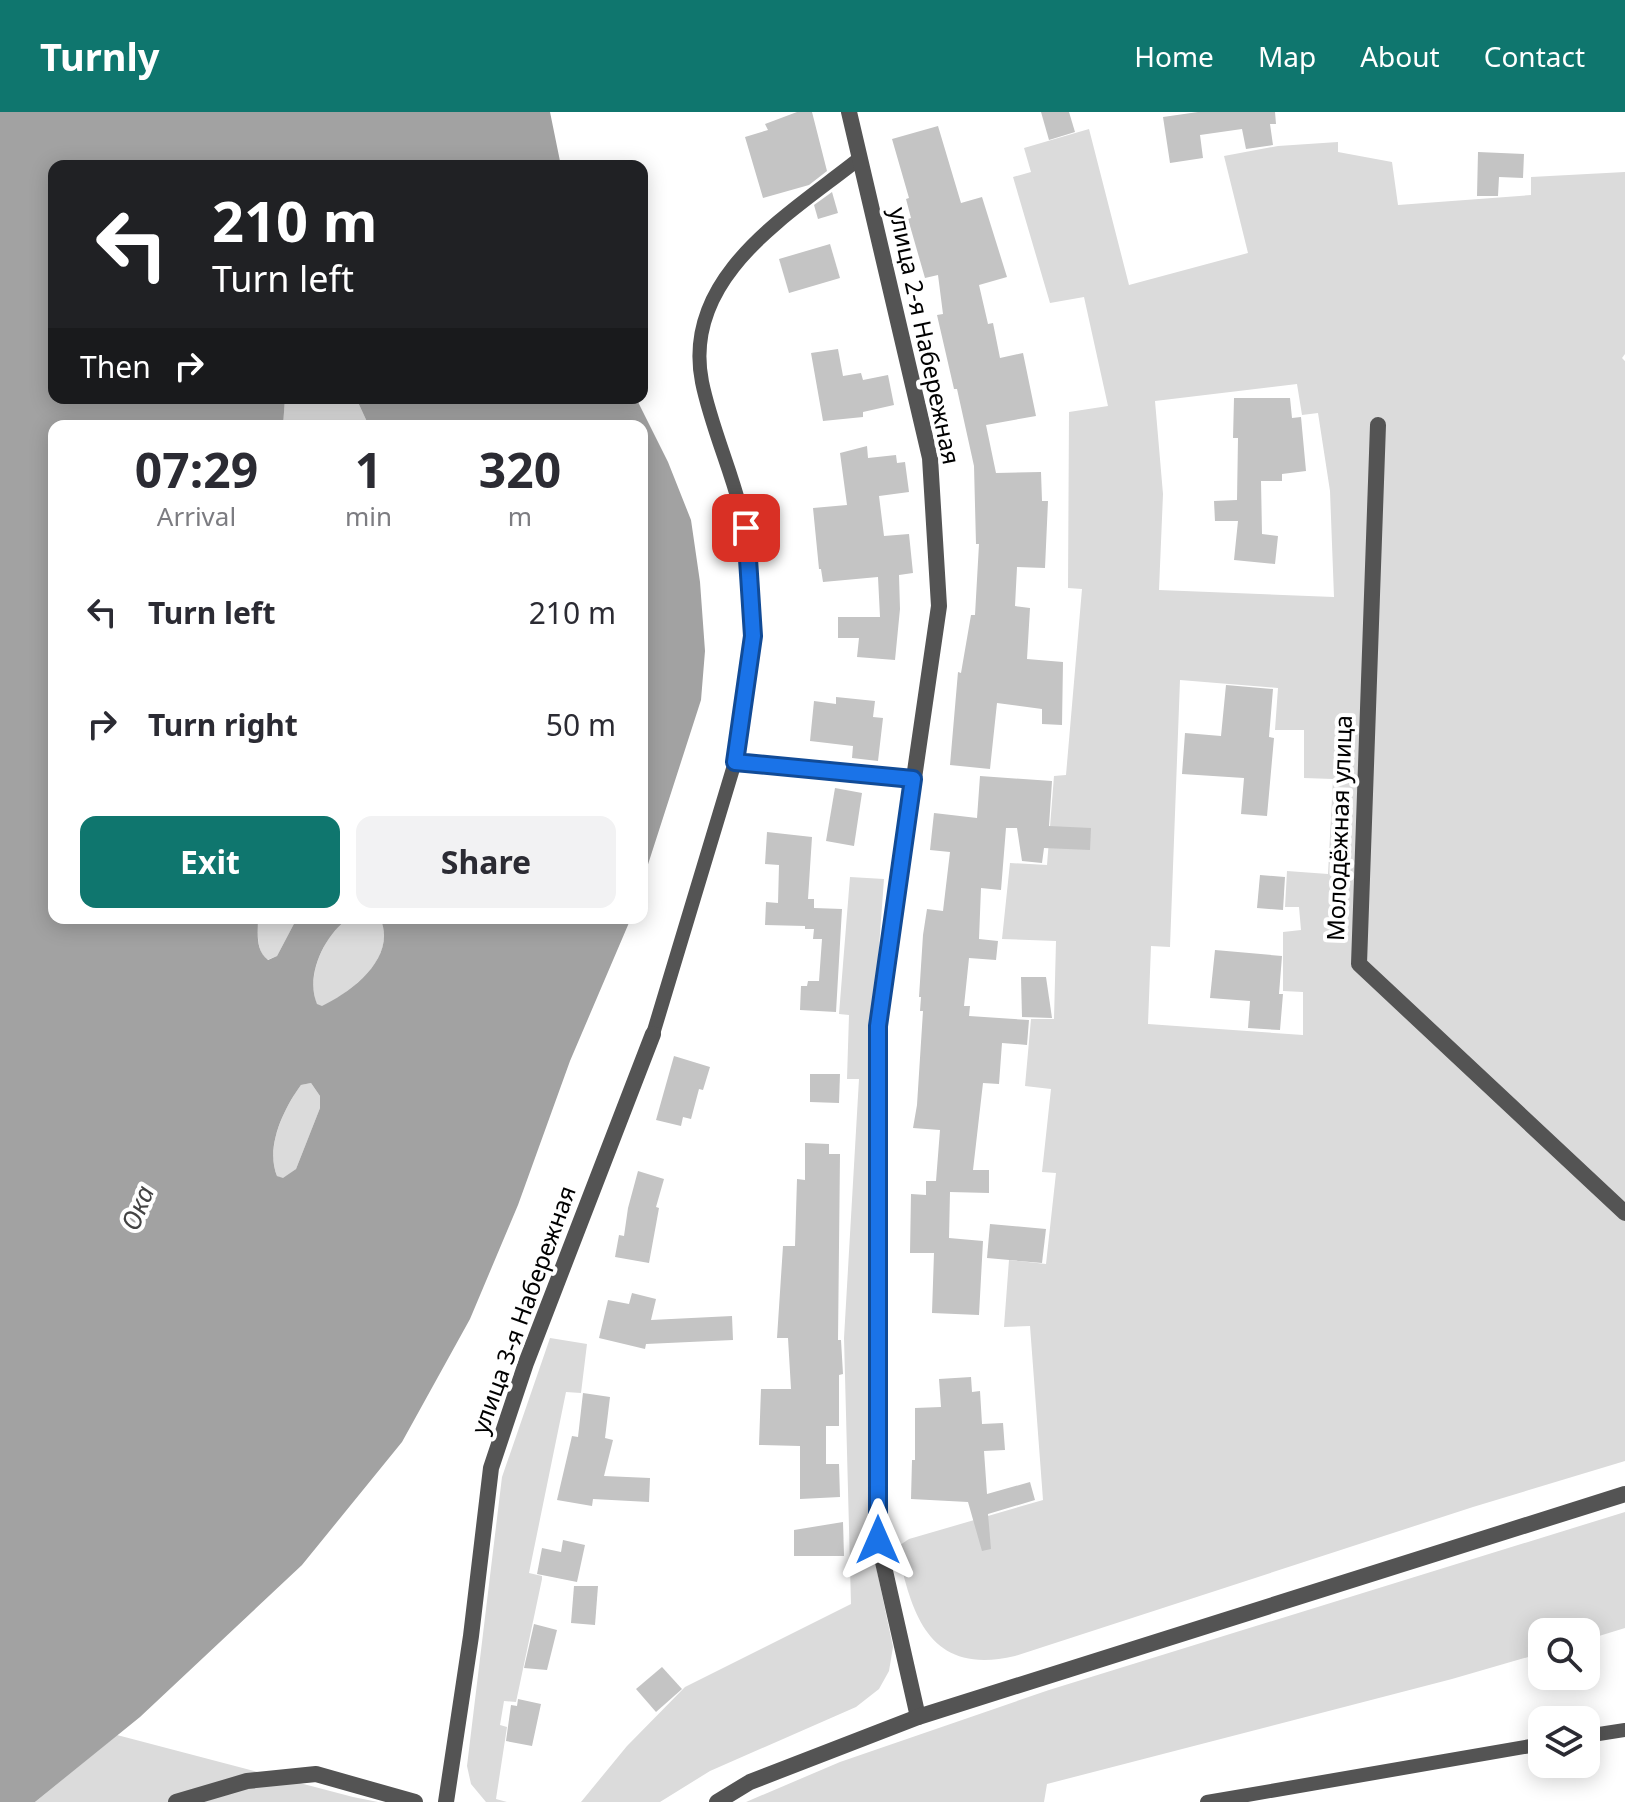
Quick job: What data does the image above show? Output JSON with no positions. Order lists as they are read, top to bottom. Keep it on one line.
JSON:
{"streets":{"street":["улица 2-я Набережная","Молодёжная улица","улица 3-я Набережная"]},"water":["Ока"],"page":{"header":"Turnly","nav":["Home","Map","About","Contact"],"turn":["210 m","Turn left"],"then":"Then","eta":["07:29","Arrival","1","min","320","m"],"list":[{"name":"Turn left","value":"210 m"},{"name":"Turn right","value":"50 m"}],"buttons":["Exit","Share"]}}
